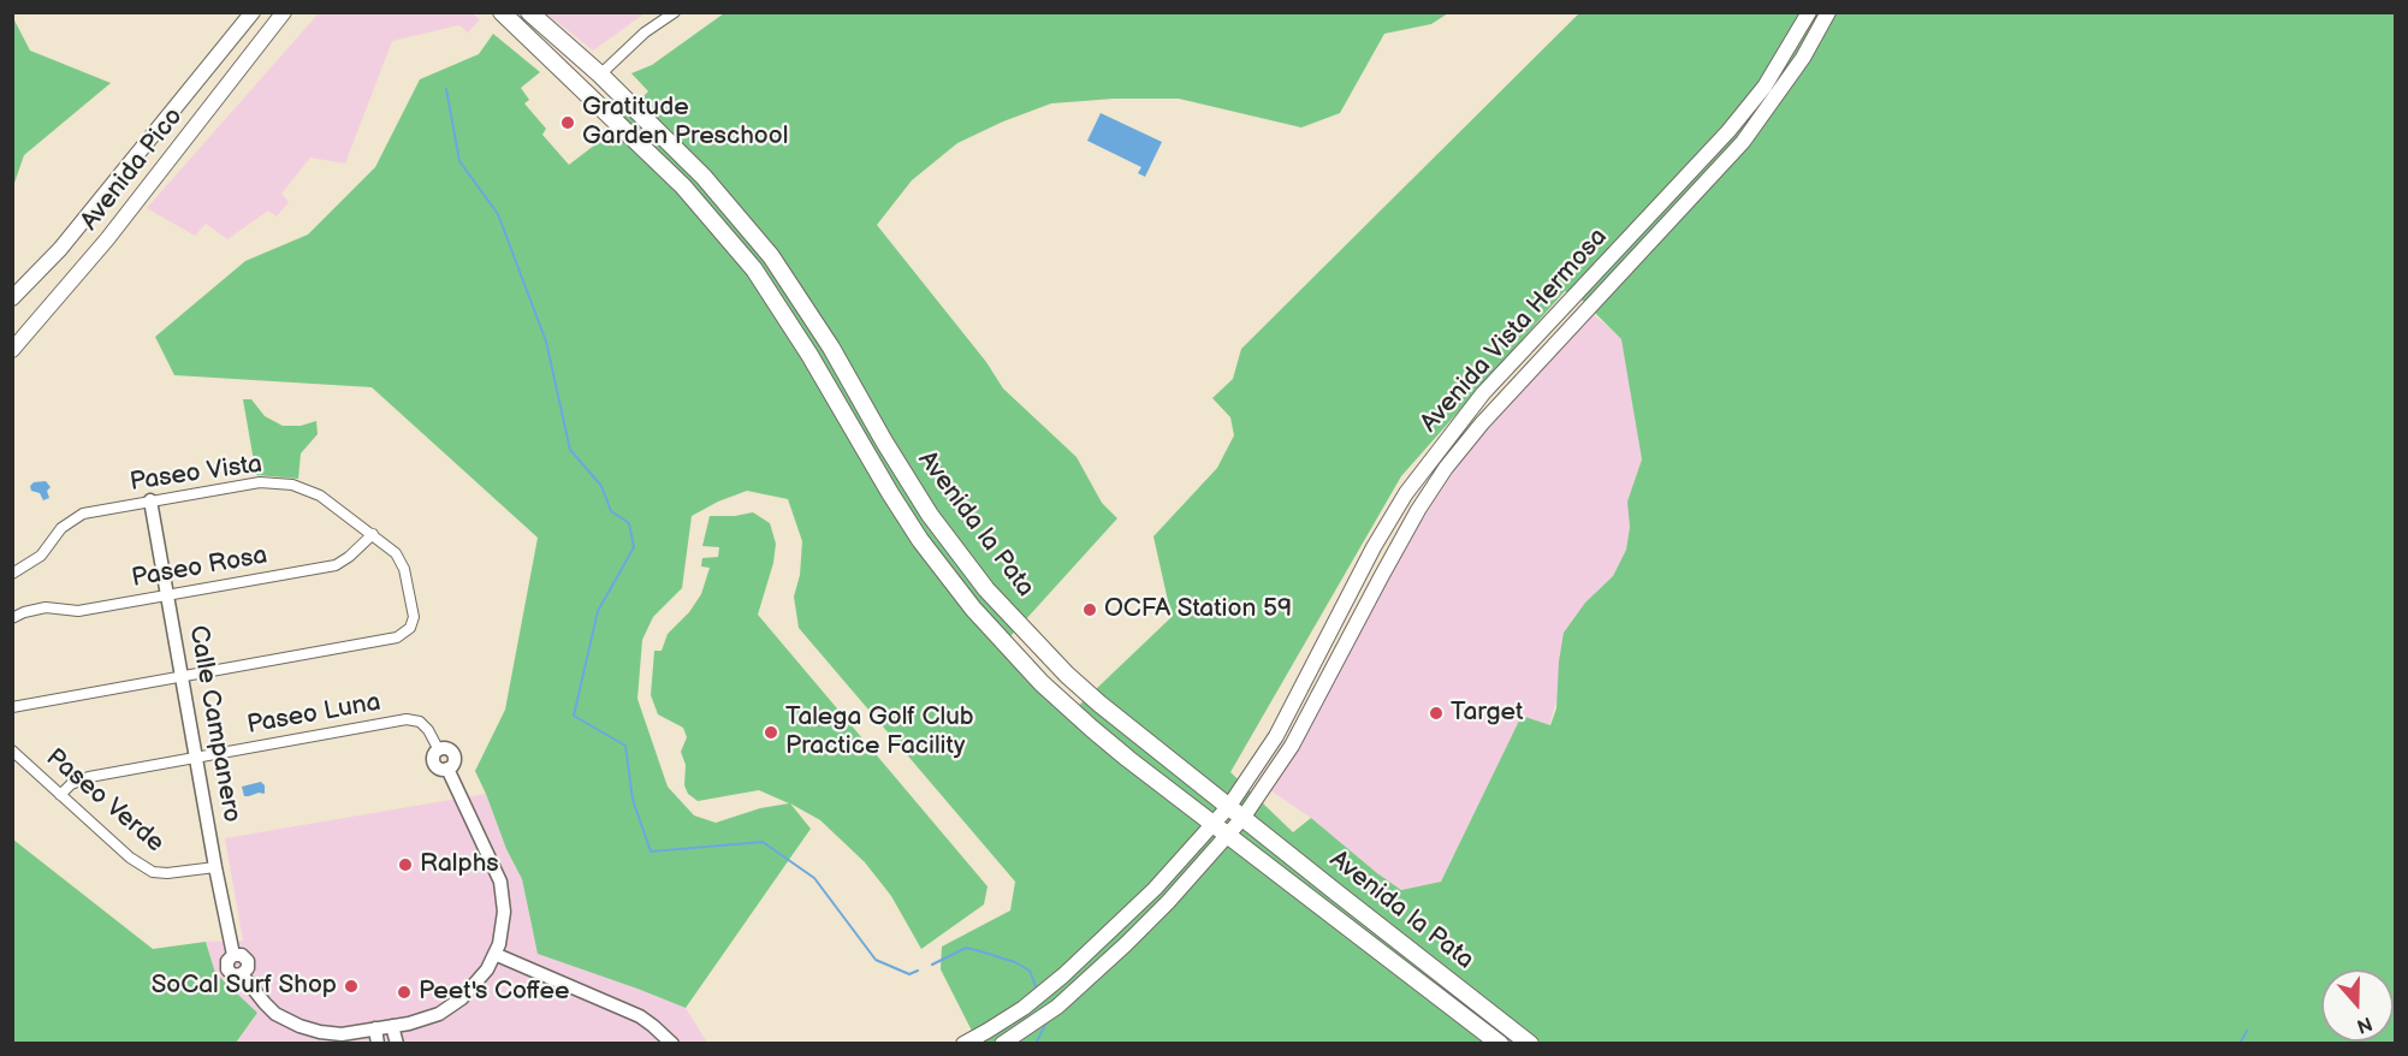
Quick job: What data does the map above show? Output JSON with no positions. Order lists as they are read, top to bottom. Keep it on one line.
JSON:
{"streets":{"highway":["Avenida la Pata"],"main road":["Avenida Pico","Avenida Vista Hermosa"],"street":["Paseo Vista","Paseo Rosa","Paseo Luna","Calle Campanero","Paseo Verde"]},"crossings":[["Avenida Vista Hermosa","Avenida la Pata"],["Paseo Vista","Paseo Rosa"],["Paseo Vista","Calle Campanero"],["Paseo Rosa","Calle Campanero"],["Paseo Luna","Calle Campanero"],["Paseo Luna","Paseo Verde"],["Calle Campanero","Paseo Verde"]],"places":["Gratitude Garden Preschool","OCFA Station 59","Target","Talega Golf Club Practice Facility","Ralphs","SoCal Surf Shop","Peet's Coffee"],"north":"bottom"}
